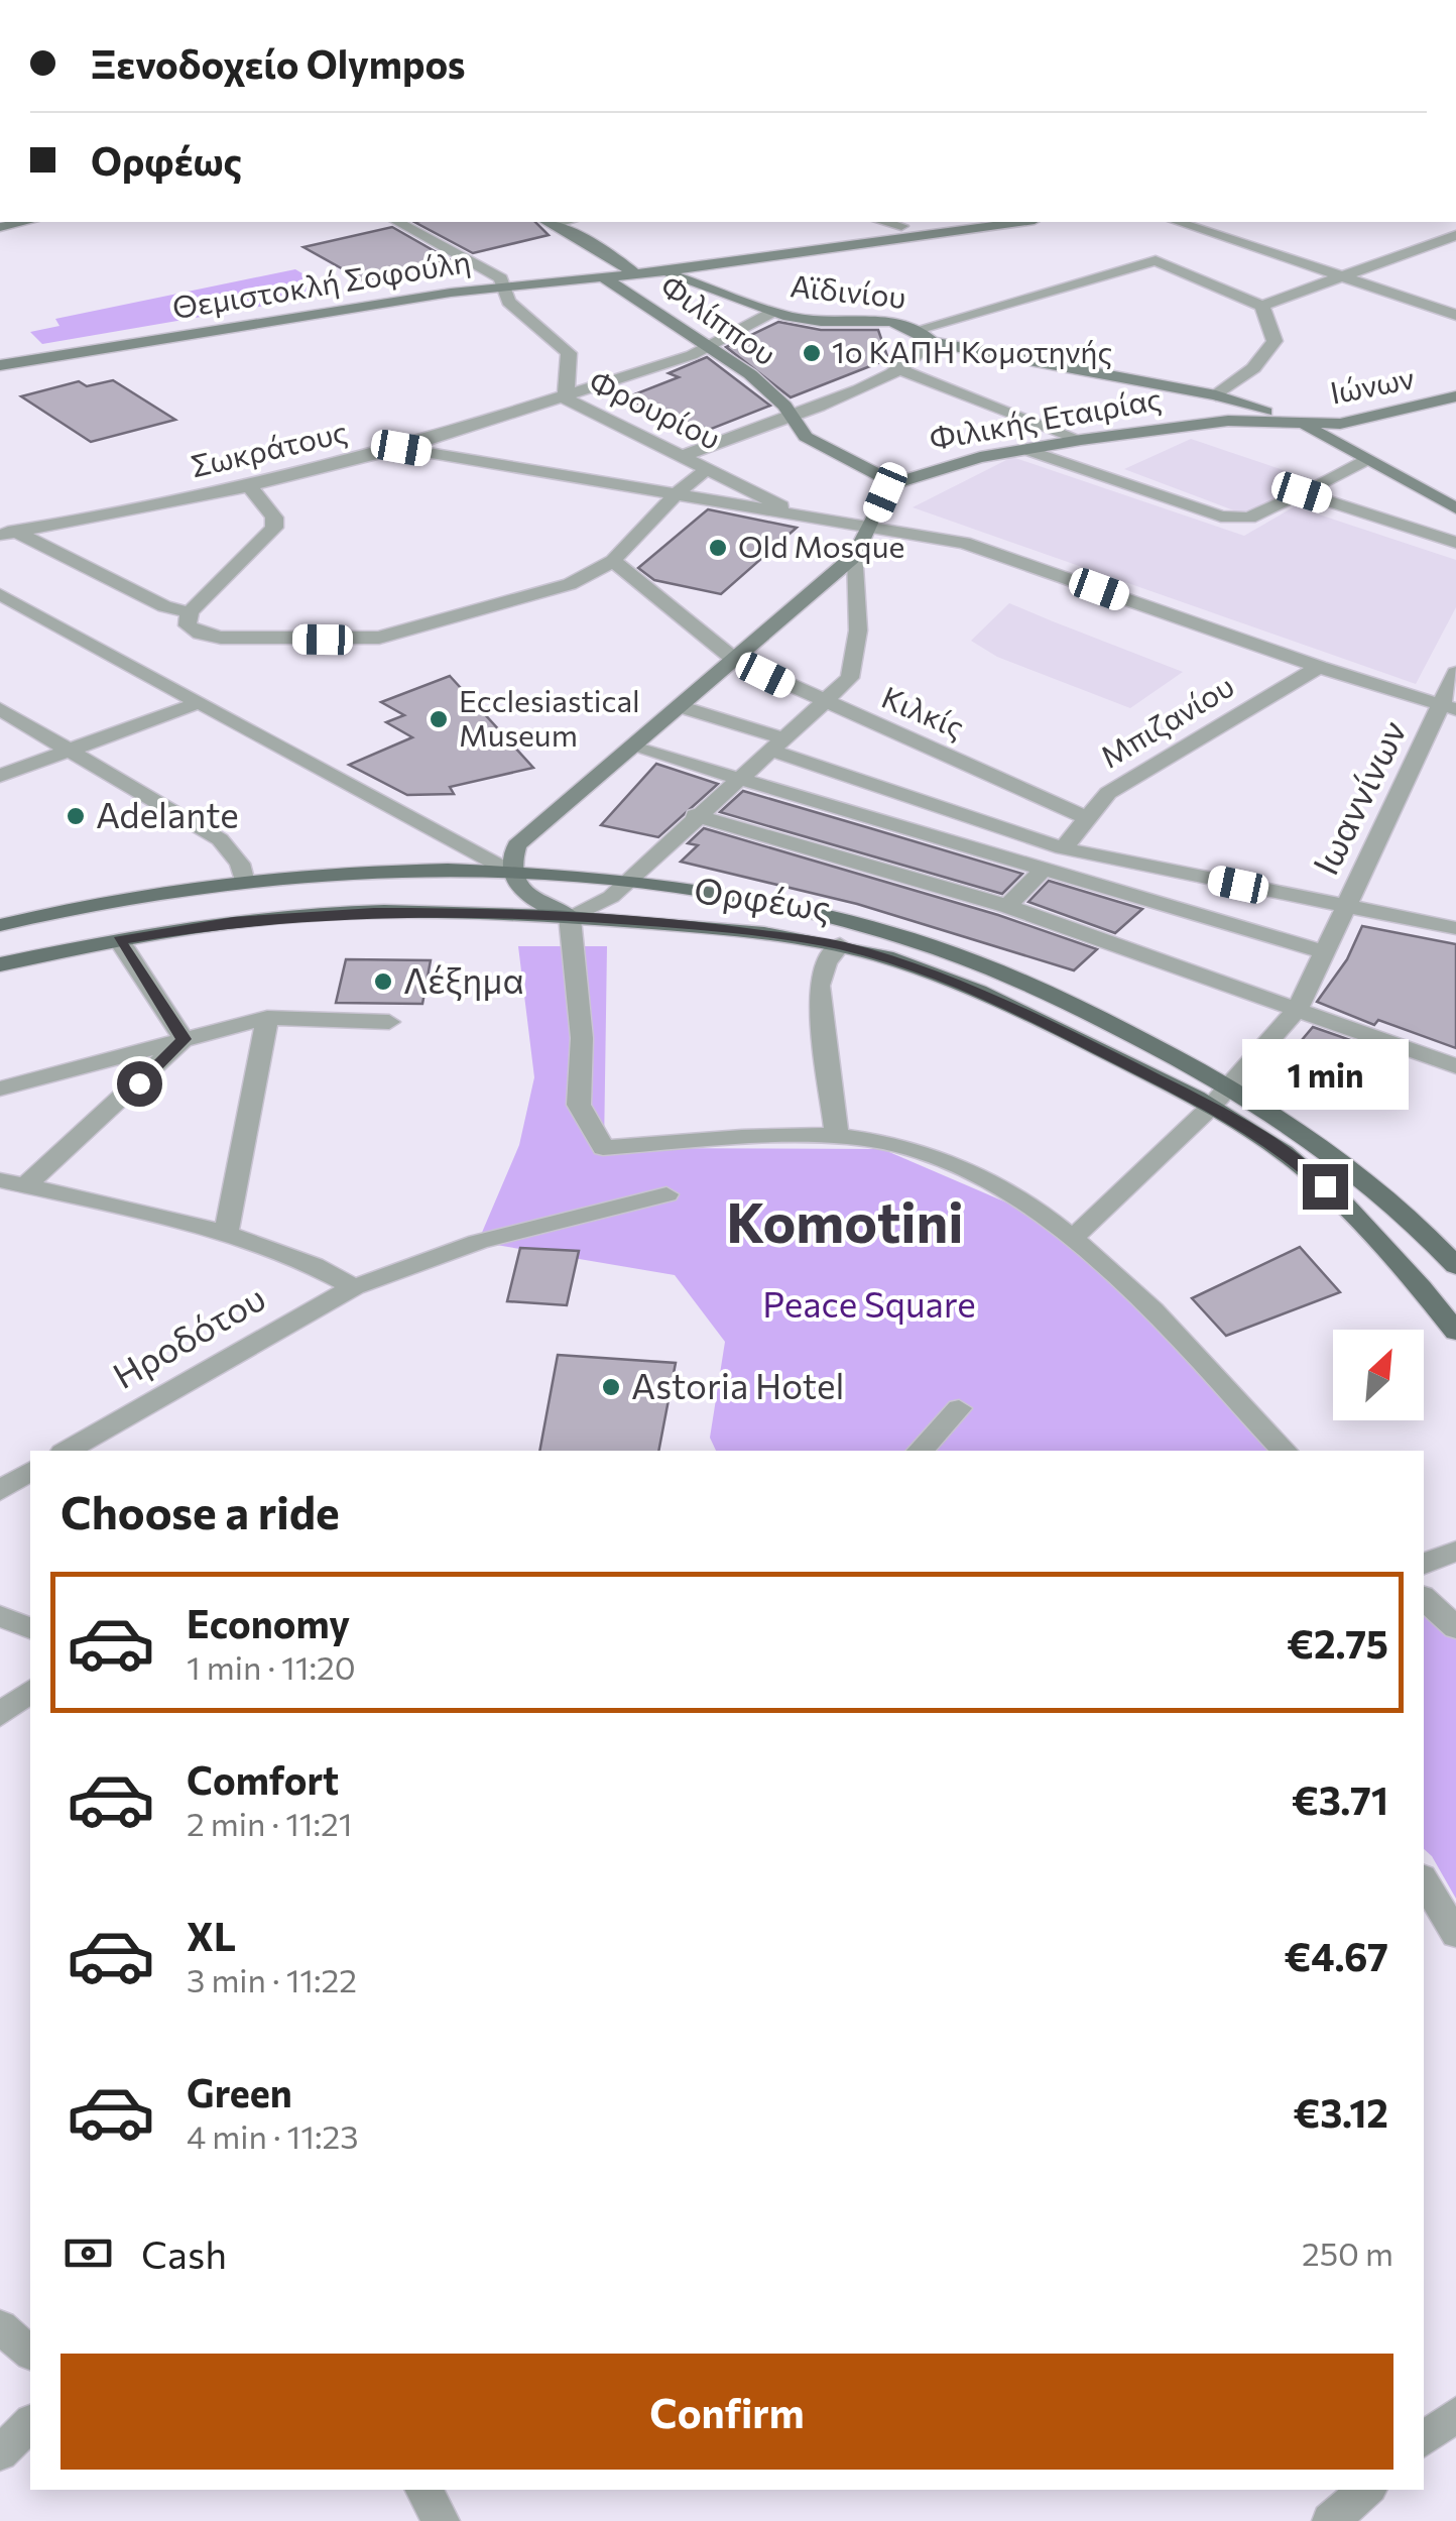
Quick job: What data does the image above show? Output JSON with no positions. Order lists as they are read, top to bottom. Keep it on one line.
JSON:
{"streets":{"main road":["Ορφέως"],"street":["Θεμιστοκλή Σοφούλη","Αϊδινίου","Φιλίππου","Ιώνων","Φρουρίου","Φιλικής Εταιρίας","Σωκράτους","Κιλκίς","Μπιζανίου","Ιωαννίνων","Ηροδότου"]},"crossings":[["Θεμιστοκλή Σοφούλη","Αϊδινίου"],["Θεμιστοκλή Σοφούλη","Φιλίππου"],["Θεμιστοκλή Σοφούλη","Φρουρίου"],["Αϊδινίου","Ιώνων"],["Αϊδινίου","Φιλικής Εταιρίας"],["Αϊδινίου","Σωκράτους"],["Φιλίππου","Φιλικής Εταιρίας"],["Φιλίππου","Σωκράτους"],["Ιώνων","Φιλικής Εταιρίας"],["Φρουρίου","Σωκράτους"],["Φιλικής Εταιρίας","Κιλκίς"],["Φιλικής Εταιρίας","Ορφέως"],["Κιλκίς","Μπιζανίου"],["Ιωαννίνων","Ορφέως"]],"districts":["Komotini"],"parks":["Peace Square"],"places":["1ο ΚΑΠΗ Κομοτηνής","Old Mosque","Ecclesiastical Museum","Adelante","Λέξημα","Astoria Hotel"],"north":"top right","page":{"banner":["Ξενοδοχείο Olympos","Ορφέως"],"bubble":"1 min","heading":"Choose a ride","list":[{"name":"Economy","note":"1 min · 11:20","value":"€2.75"},{"name":"Comfort","note":"2 min · 11:21","value":"€3.71"},{"name":"XL","note":"3 min · 11:22","value":"€4.67"},{"name":"Green","note":"4 min · 11:23","value":"€3.12"}],"pay":["Cash","250 m"],"buttons":"Confirm"}}
